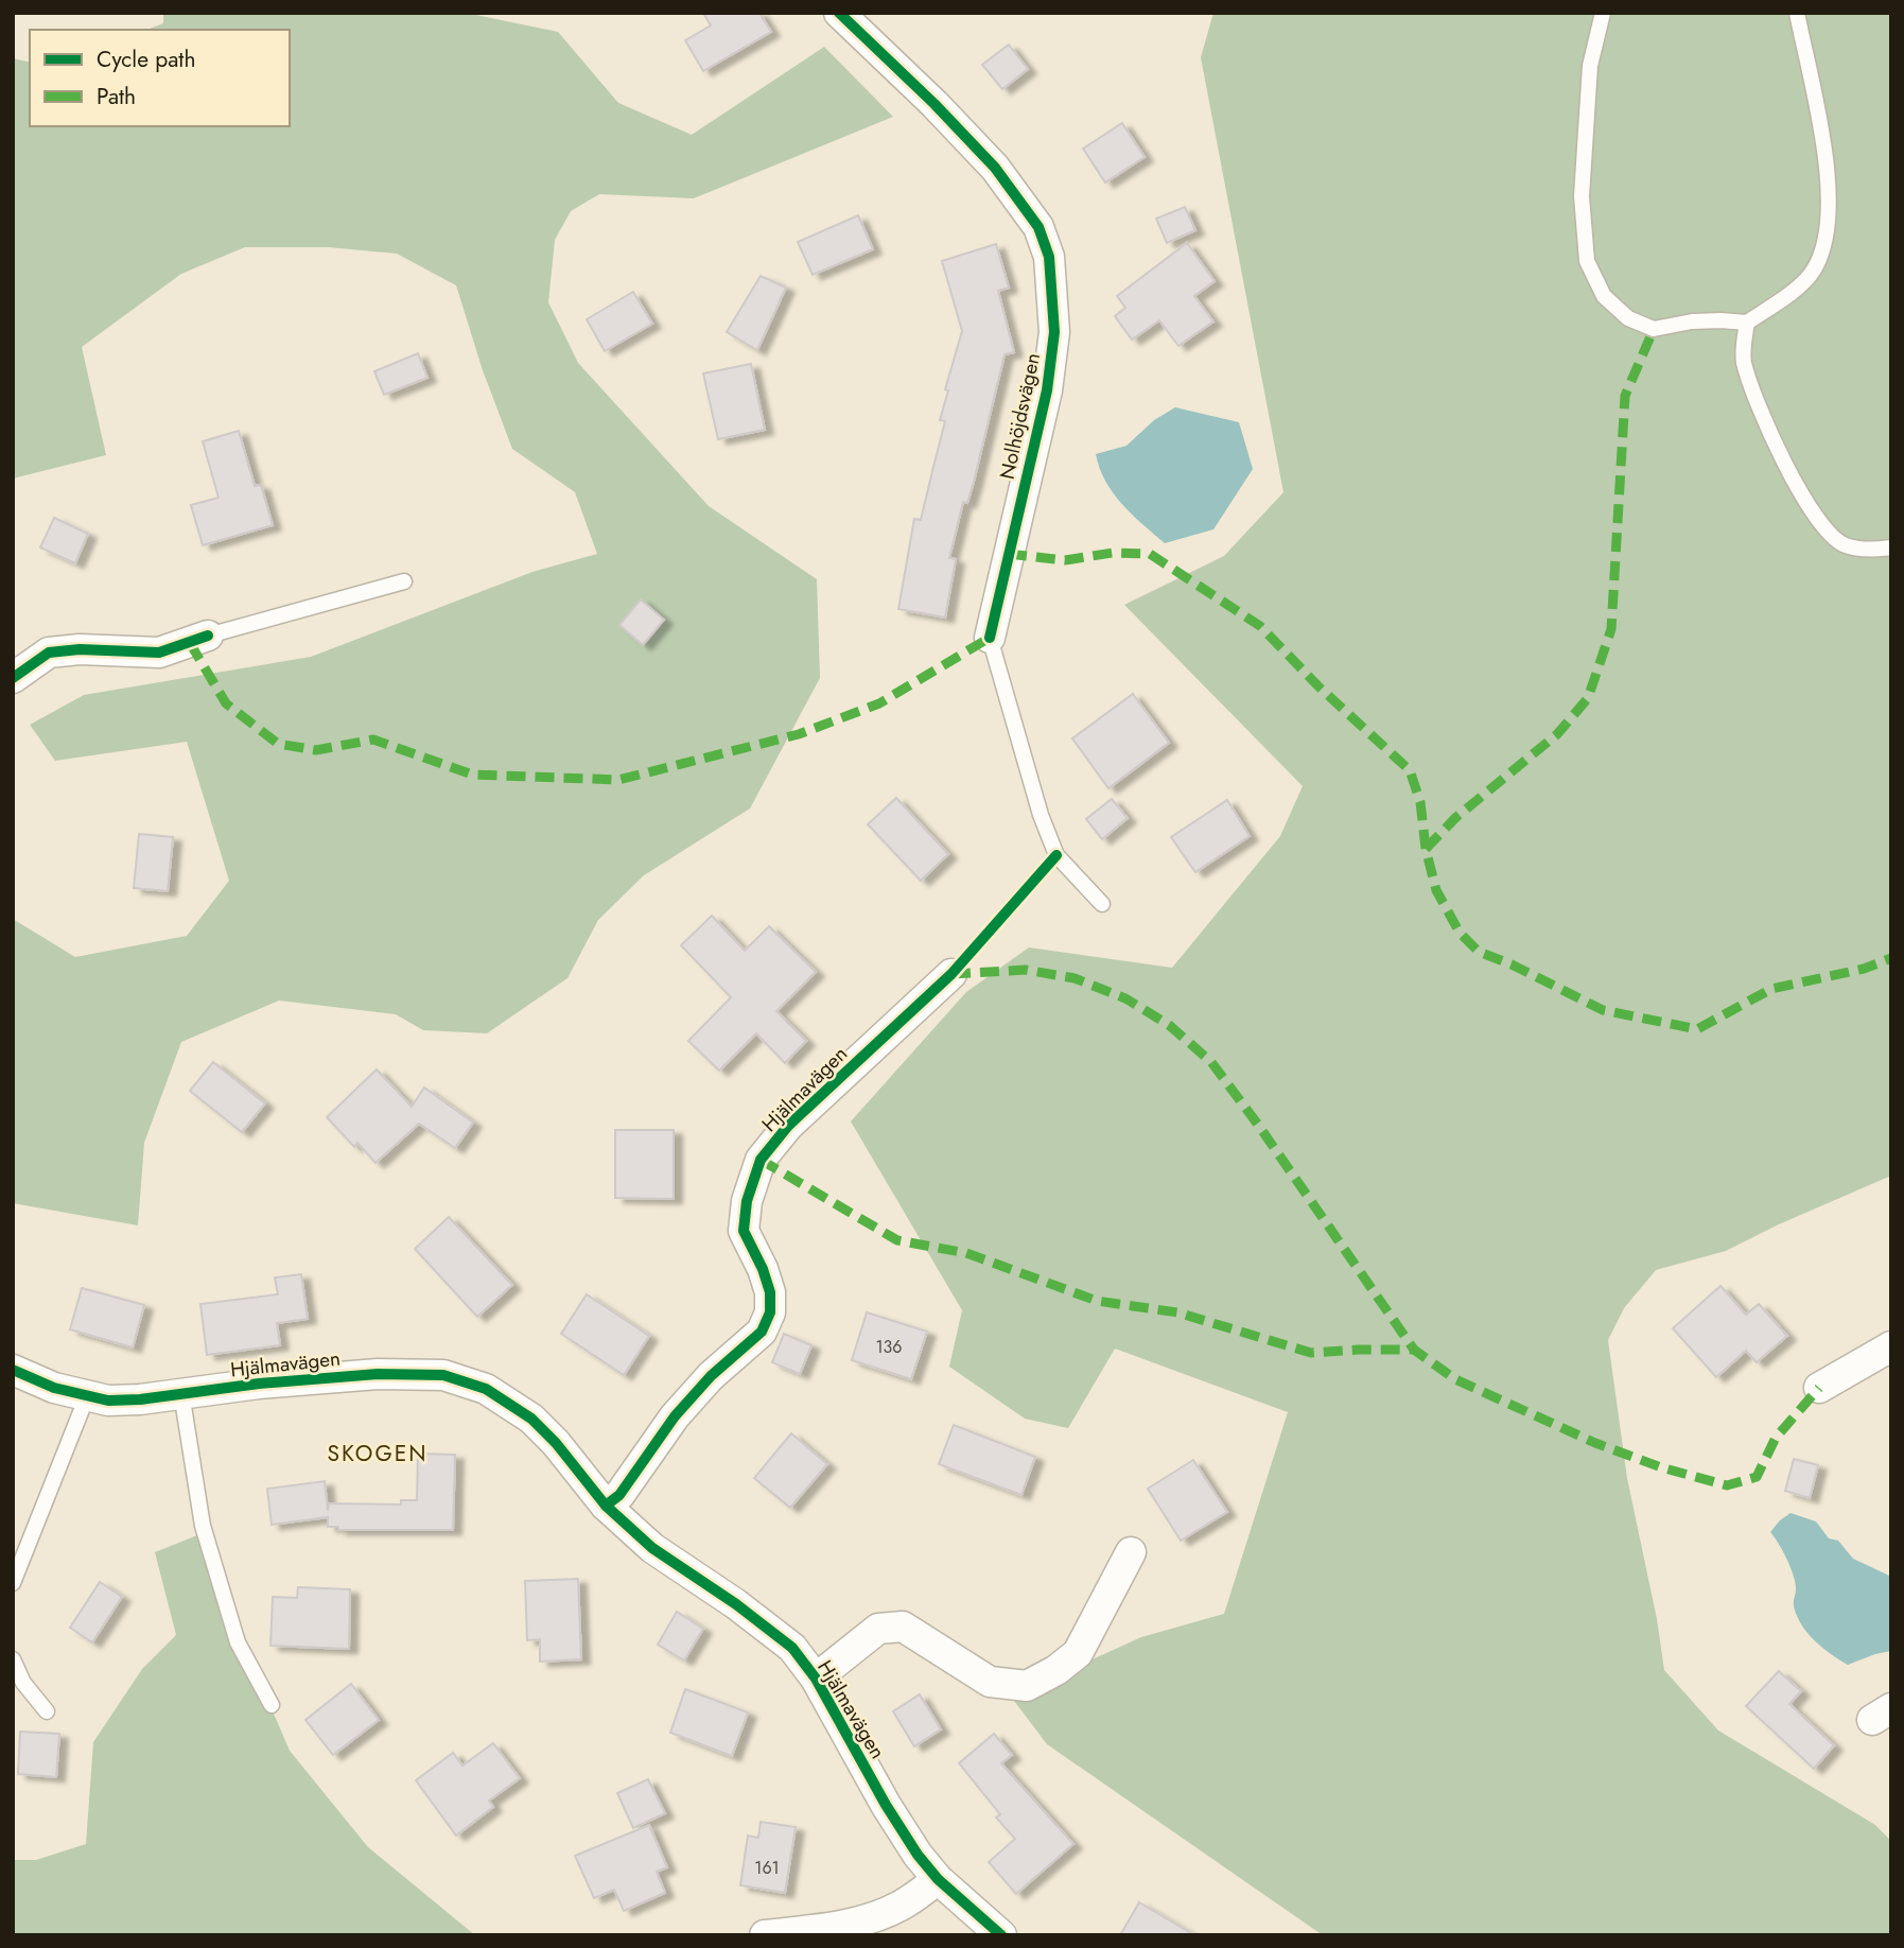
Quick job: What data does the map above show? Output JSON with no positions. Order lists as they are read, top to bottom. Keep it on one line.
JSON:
{"streets":{"street":["Nolhöjdsvägen","Hjälmavägen"]},"districts":["SKOGEN"],"house_numbers":["136","161"],"legend":["Cycle path","Path"]}
